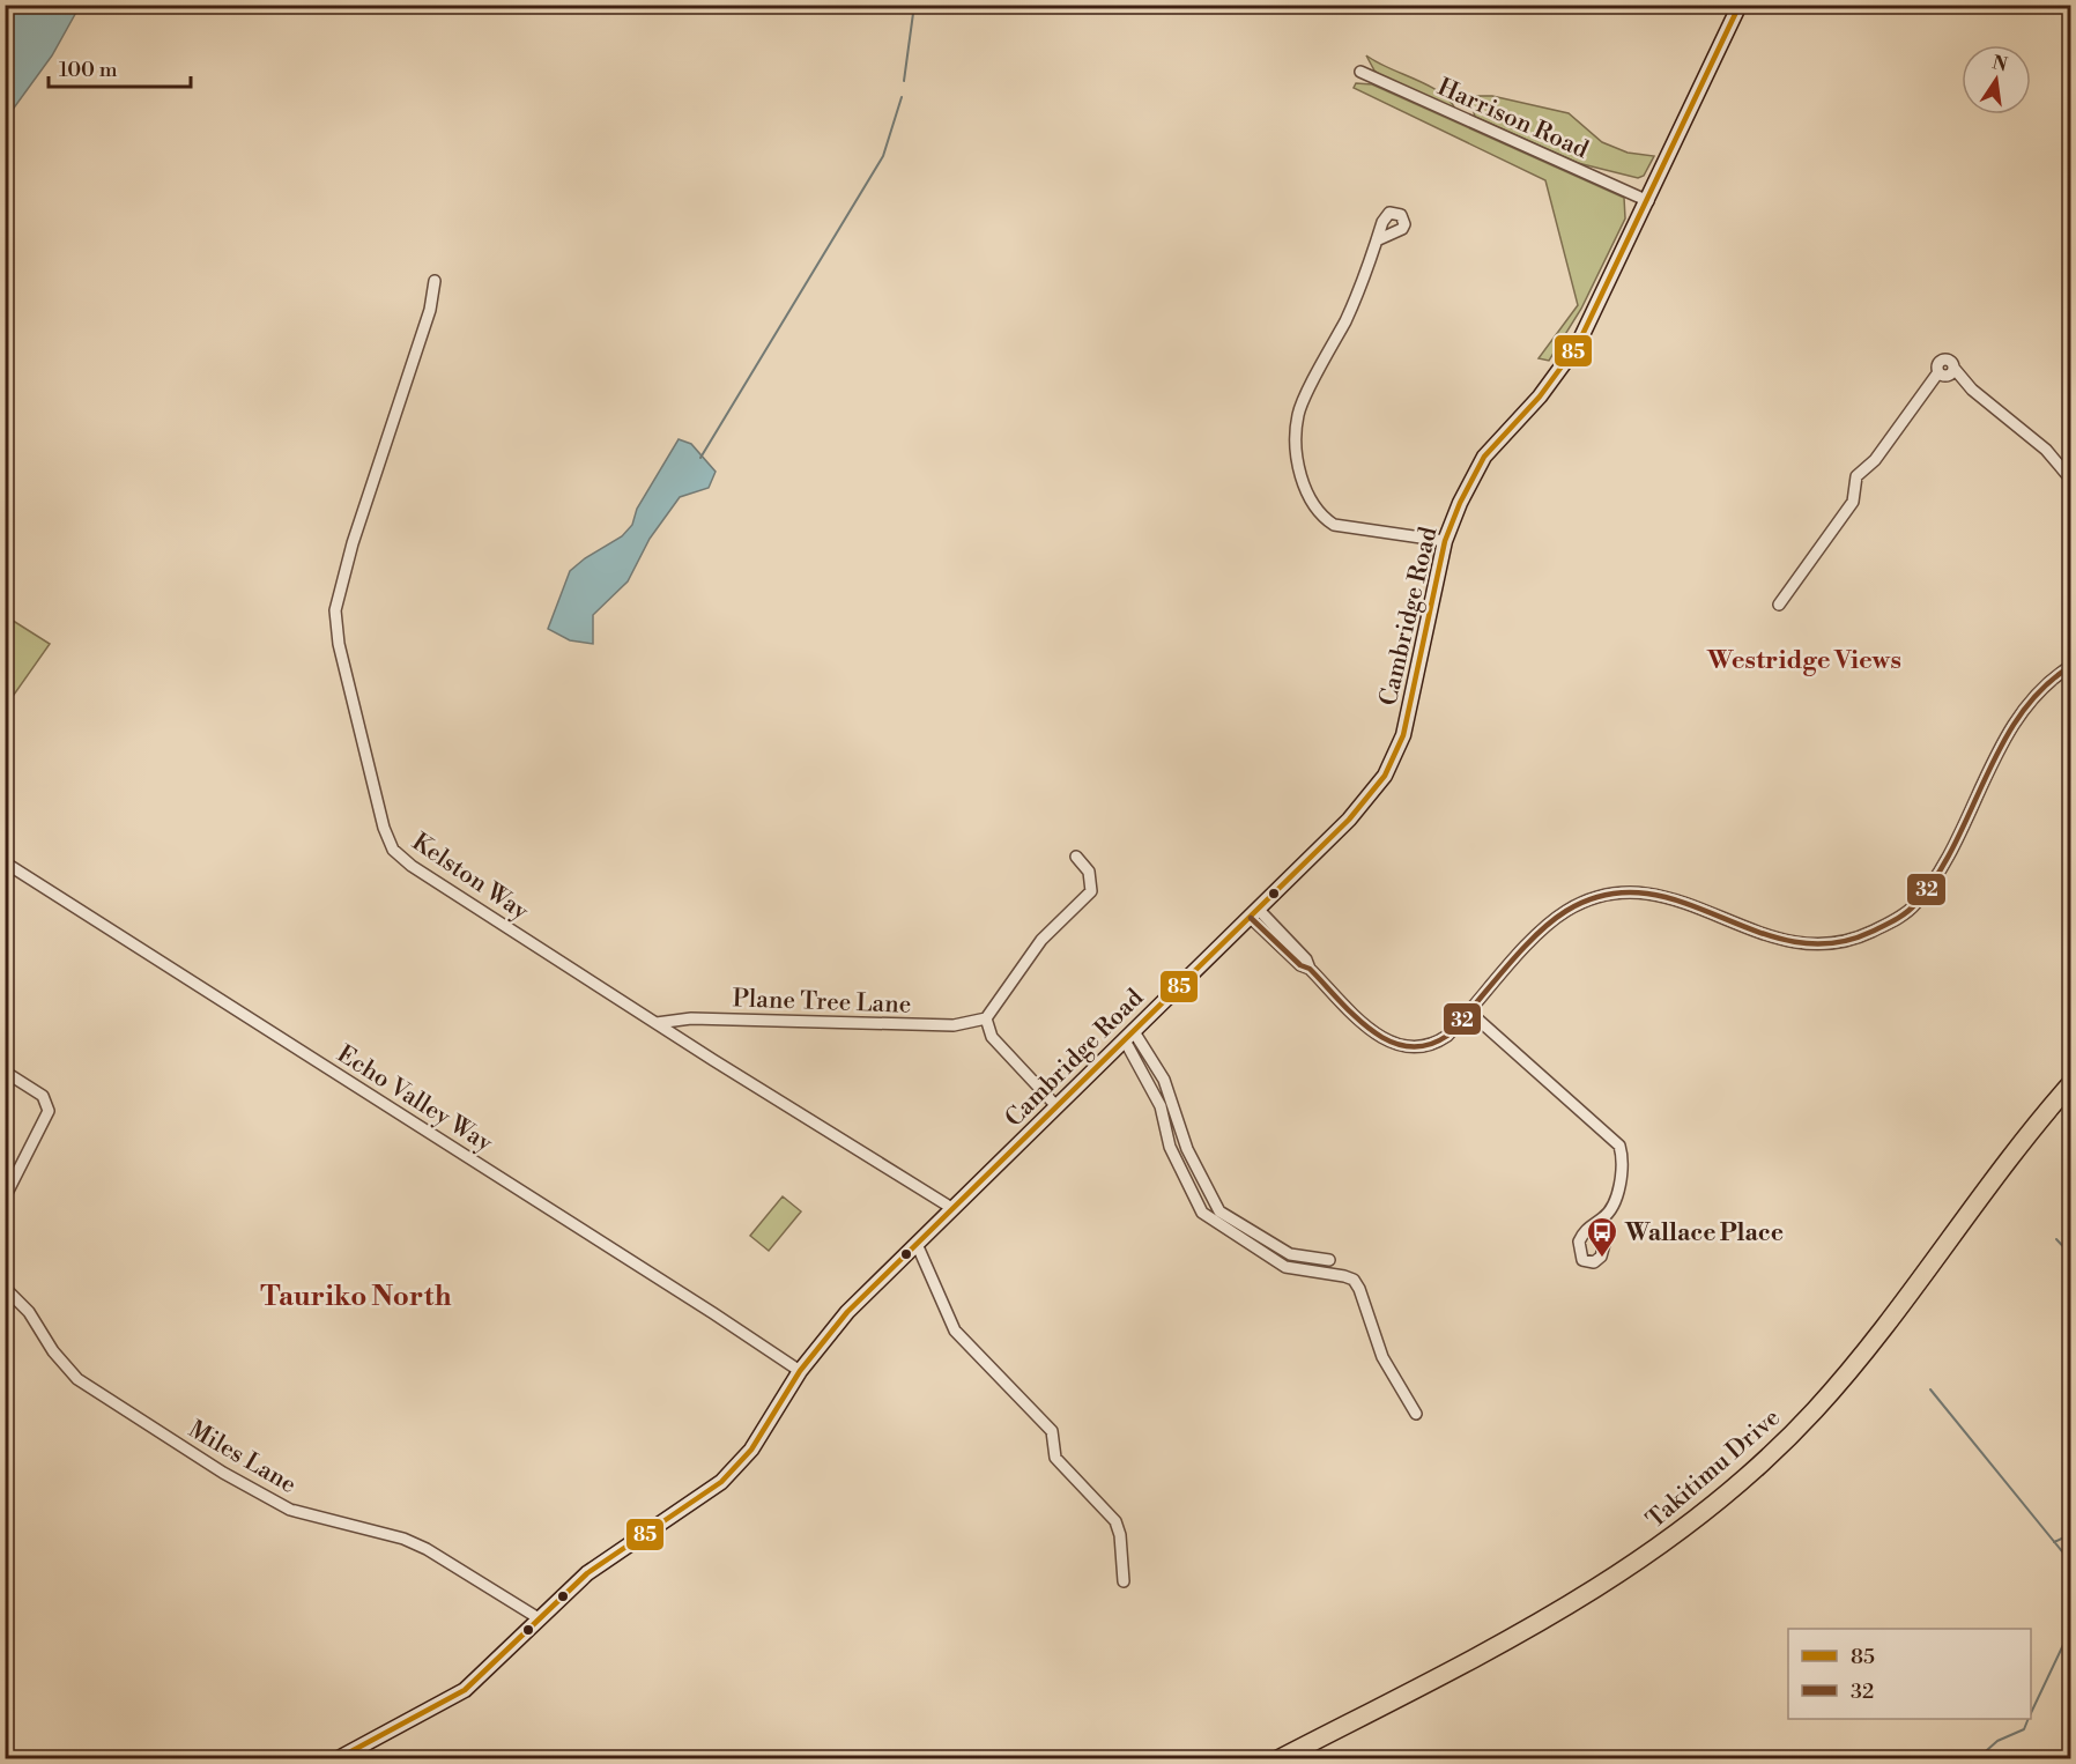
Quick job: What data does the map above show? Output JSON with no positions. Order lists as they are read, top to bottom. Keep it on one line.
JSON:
{"streets":{"highway":["Takitimu Drive"],"main road":["Cambridge Road"],"street":["Harrison Road","Kelston Way","Plane Tree Lane","Echo Valley Way","Miles Lane"]},"crossings":[["Harrison Road","Cambridge Road"],["Cambridge Road","Kelston Way"],["Cambridge Road","Echo Valley Way"],["Cambridge Road","Miles Lane"],["Kelston Way","Plane Tree Lane"]],"districts":["Westridge Views","Tauriko North"],"places":{"bus stop":["Wallace Place"]},"lines":["transit line 85","transit line 32"],"legend":["85","32"],"scale_bar":"100 m","north":"top"}
